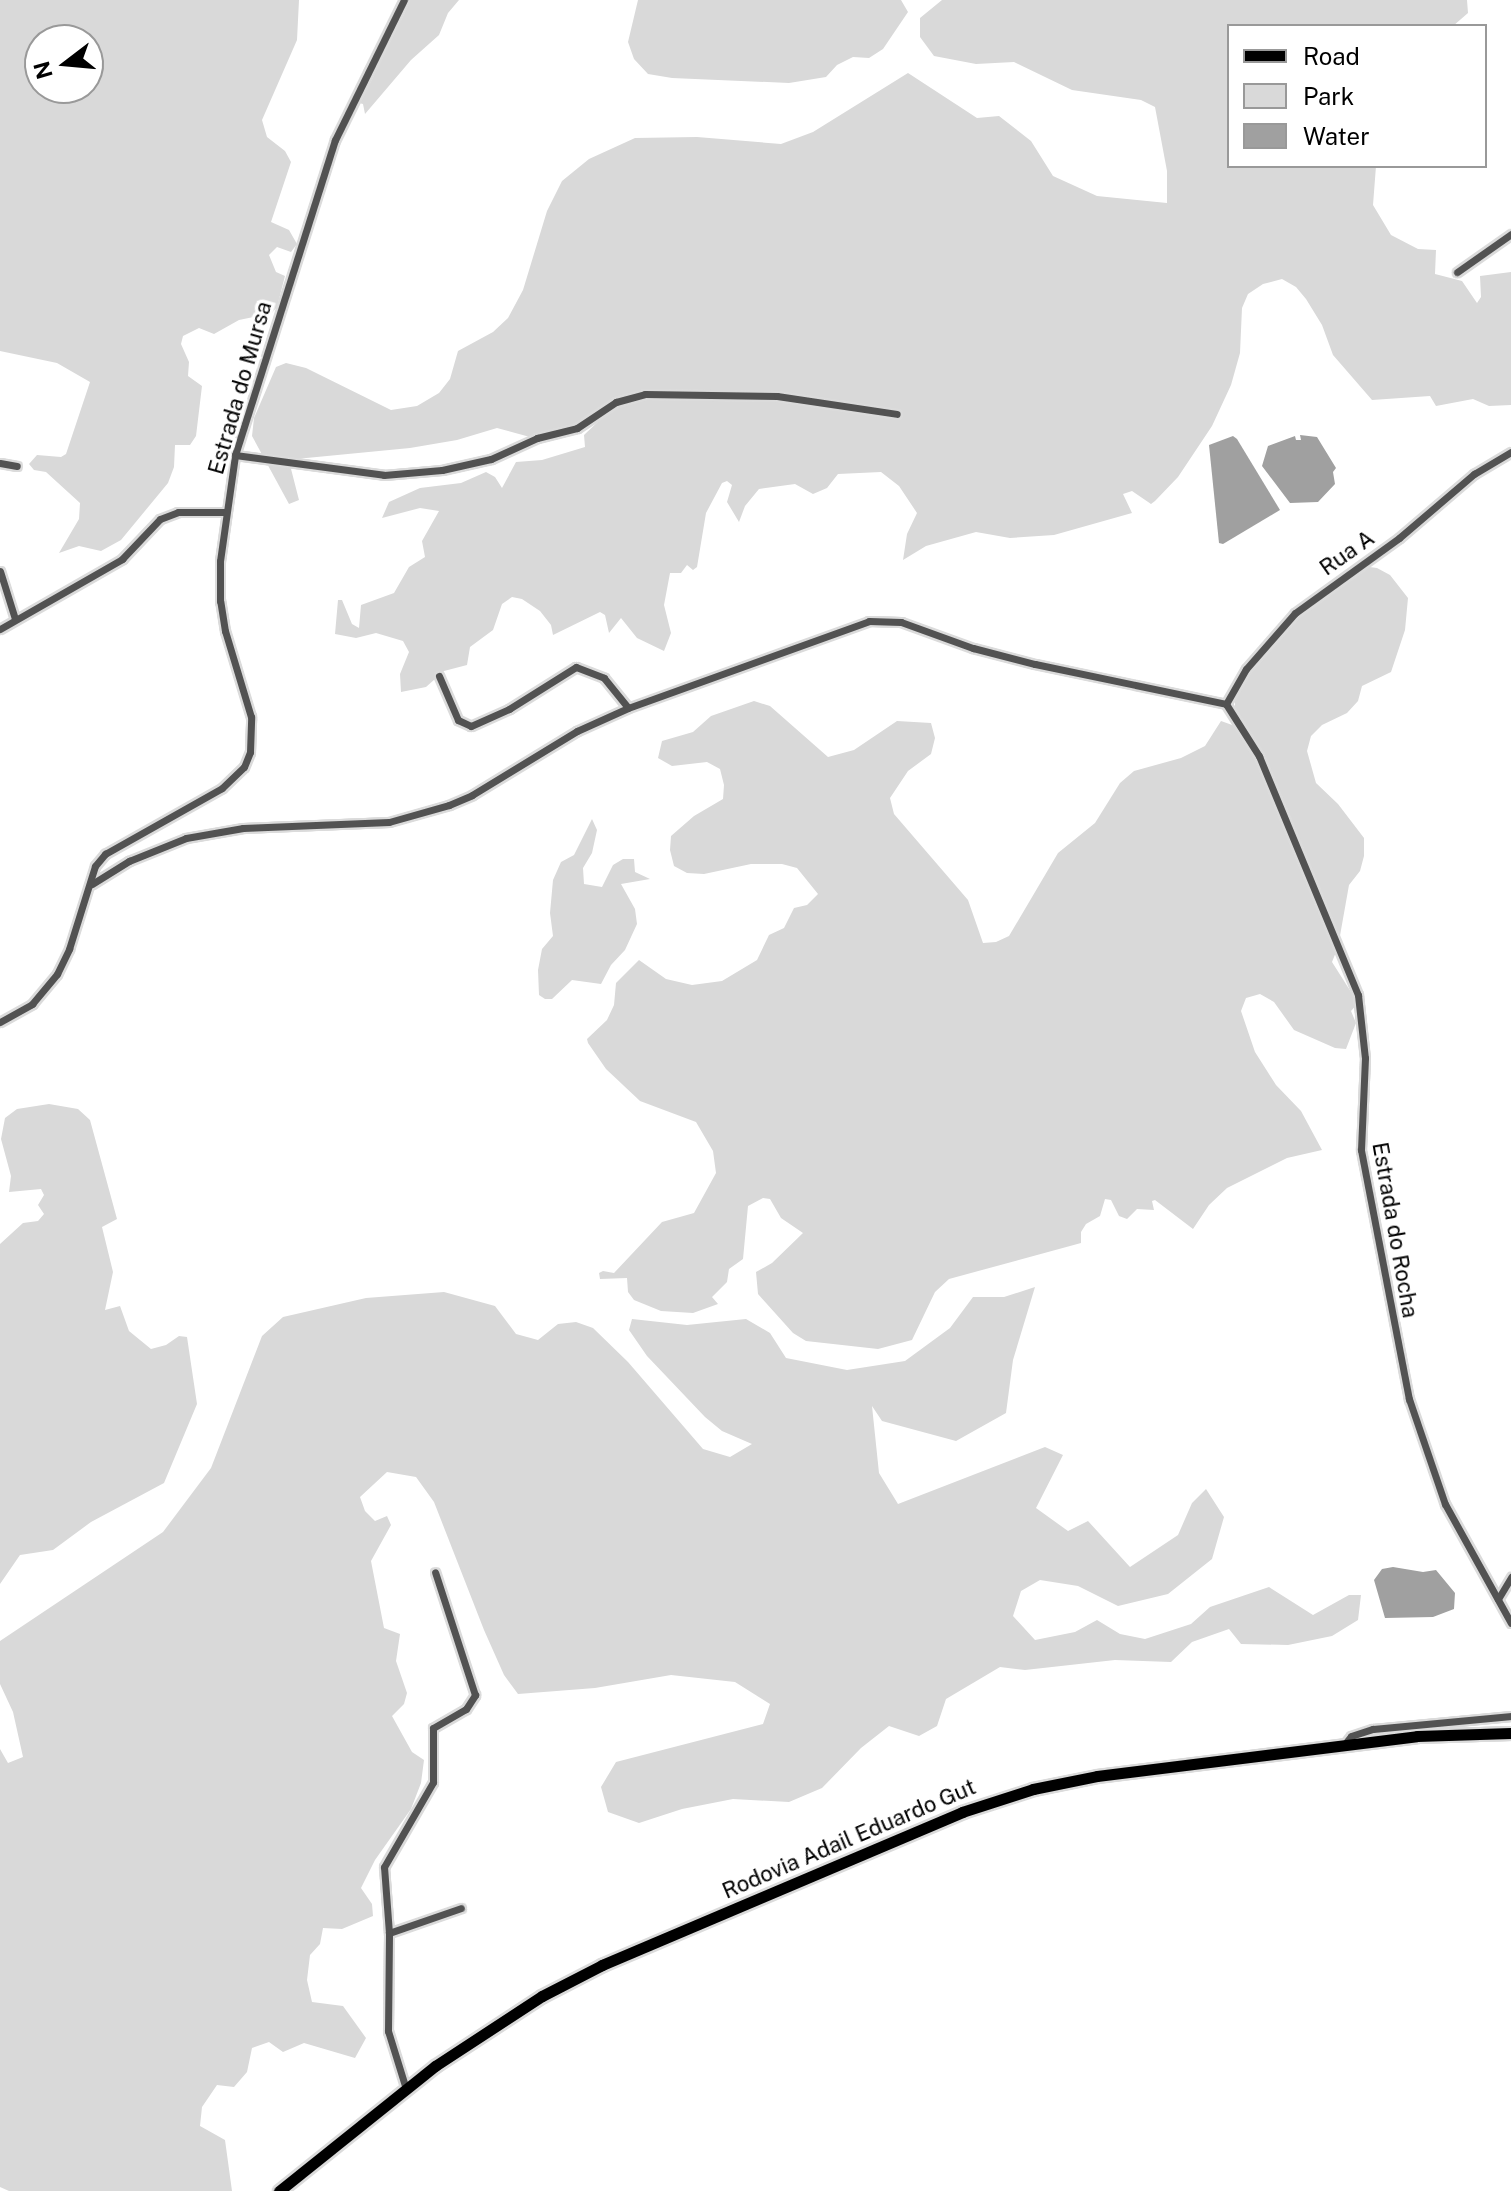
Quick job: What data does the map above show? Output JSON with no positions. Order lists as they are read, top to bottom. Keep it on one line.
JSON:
{"streets":{"main road":["Rodovia Adail Eduardo Gut"],"street":["Estrada do Mursa","Rua A","Estrada do Rocha"]},"crossings":[["Rua A","Estrada do Rocha"]],"legend":["Road","Park","Water"],"north":"left"}
